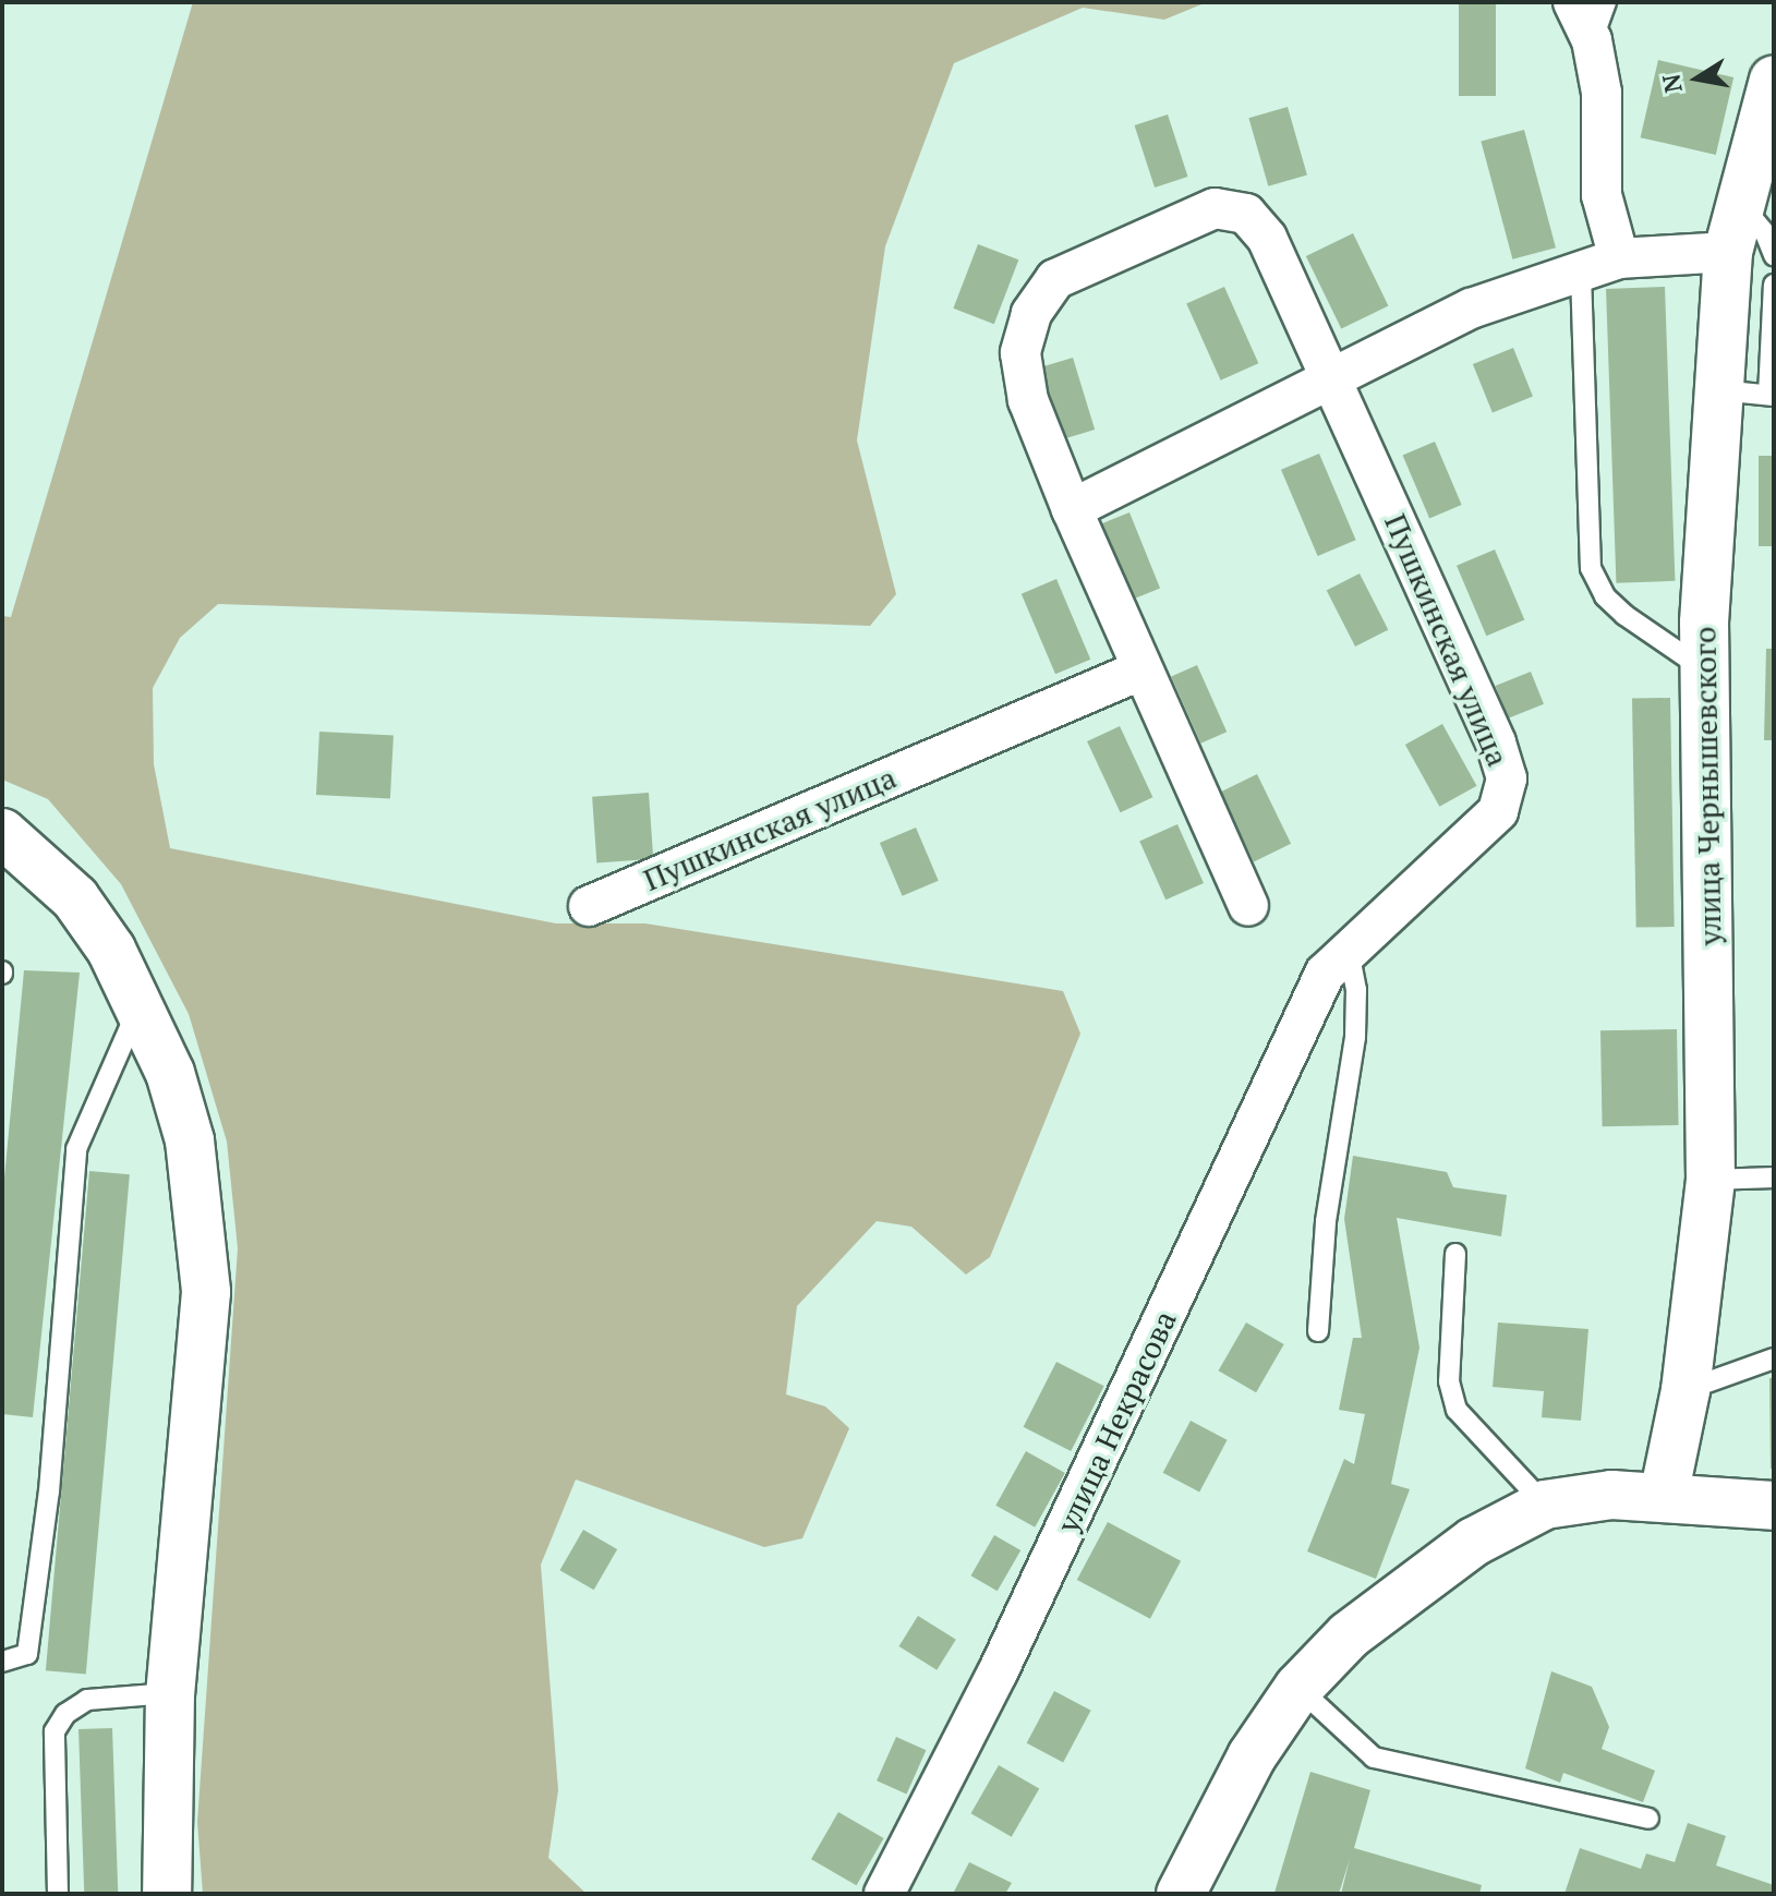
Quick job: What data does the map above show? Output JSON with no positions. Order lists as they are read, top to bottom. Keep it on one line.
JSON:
{"streets":{"main road":["улица Чернышевского"],"street":["Пушкинская улица","улица Некрасова"]},"crossings":[["Пушкинская улица","улица Некрасова"]],"north":"left"}
